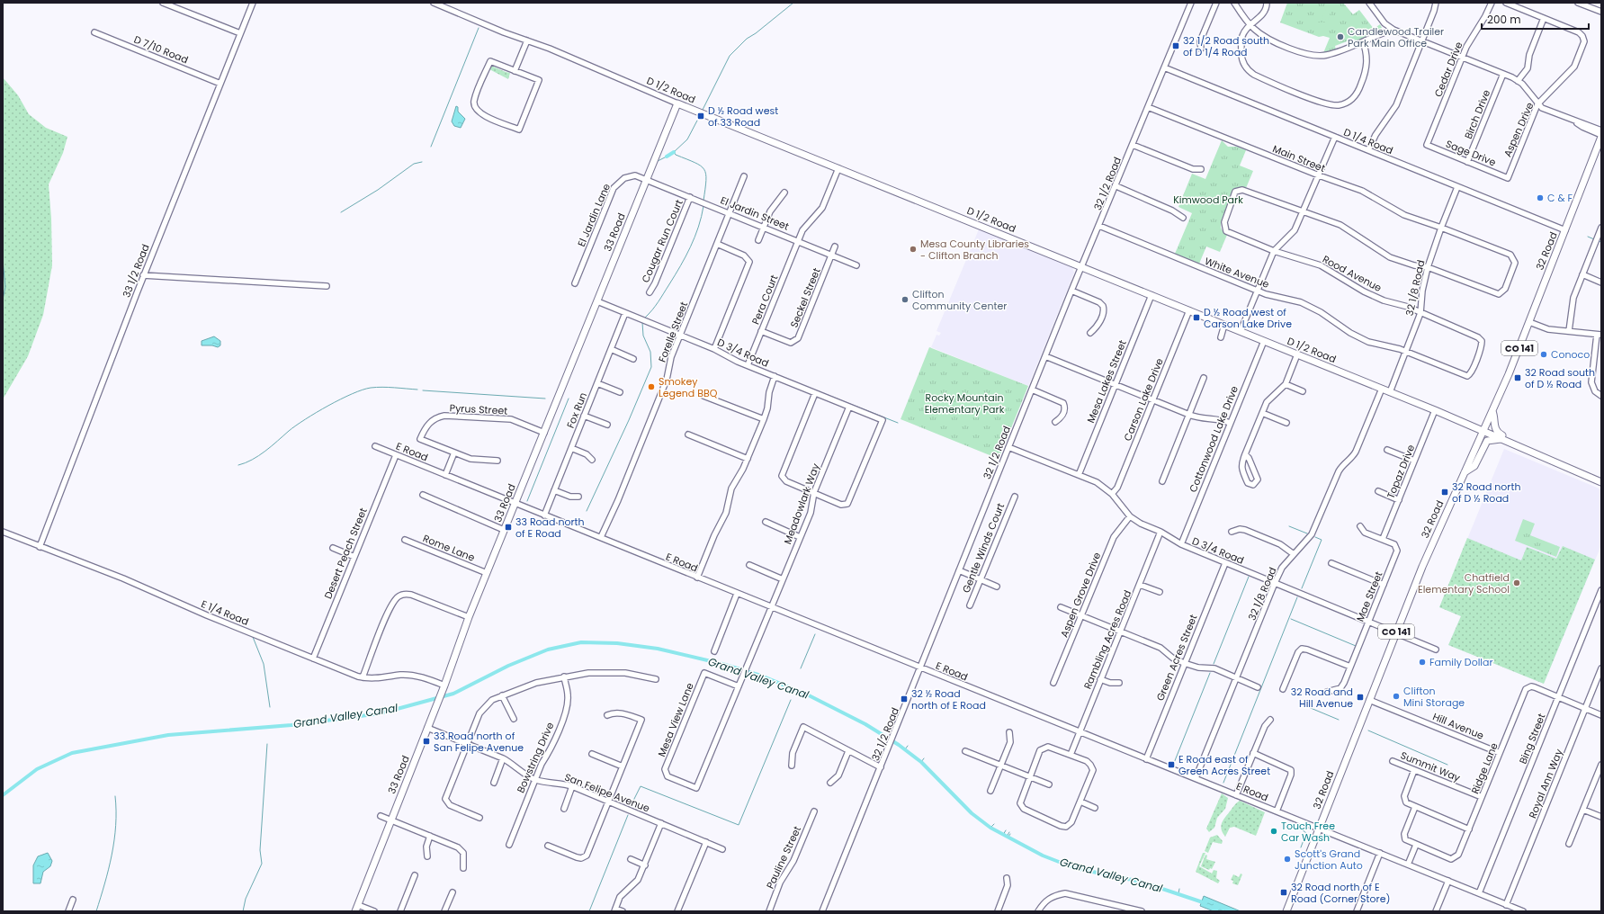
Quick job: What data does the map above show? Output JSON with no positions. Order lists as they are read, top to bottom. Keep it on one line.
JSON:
{"streets":{"main road":["D 1/2 Road","33 Road","32 Road","CO 141"],"street":["D 7/10 Road","Cedar Drive","Birch Drive","Aspen Drive","D 1/4 Road","Sage Drive","Main Street","32 1/2 Road","El Jardin Street","El Jardin Lane","Cougar Run Court","33 1/2 Road","White Avenue","Rood Avenue","32 1/8 Road","Seckel Street","Pera Court","Forelle Street","D 3/4 Road","Mesa Lakes Street","Carson Lake Drive","Pyrus Street","Fox Run","Cottonwood Lake Drive","E Road","Topaz Drive","Meadowlark Way","Rome Lane","Gentle Winds Court","Desert Peach Street","Aspen Grove Drive","Mae Street","E 1/4 Road","Rambling Acres Road","Green Acres Street","Mesa View Lane","Hill Avenue","Bing Street","Bowstring Drive","Summit Way","Ridge Lane","Royal Ann Way","San Felipe Avenue","Pauline Street"]},"crossings":[["D 7/10 Road","33 1/2 Road"],["Cedar Drive","Sage Drive"],["D 1/2 Road","32 1/2 Road"],["D 1/2 Road","33 Road"],["D 1/2 Road","32 Road"],["D 1/2 Road","32 1/8 Road"],["D 1/2 Road","Pera Court"],["D 1/2 Road","Mesa Lakes Street"],["D 1/2 Road","Carson Lake Drive"],["D 1/2 Road","Cottonwood Lake Drive"],["D 1/2 Road","Topaz Drive"],["Birch Drive","Sage Drive"],["Aspen Drive","Sage Drive"],["D 1/4 Road","32 1/2 Road"],["D 1/4 Road","32 Road"],["D 1/4 Road","32 1/8 Road"],["Main Street","32 1/2 Road"],["Main Street","32 1/8 Road"],["32 1/2 Road","White Avenue"],["32 1/2 Road","D 3/4 Road"],["32 1/2 Road","E Road"],["El Jardin Street","El Jardin Lane"],["El Jardin Street","33 Road"],["El Jardin Street","Cougar Run Court"],["El Jardin Street","Seckel Street"],["El Jardin Street","Pera Court"],["El Jardin Street","Forelle Street"],["El Jardin Lane","33 Road"],["33 Road","D 3/4 Road"],["33 Road","Pyrus Street"],["33 Road","E Road"],["33 Road","Rome Lane"],["33 Road","E 1/4 Road"],["33 Road","San Felipe Avenue"],["32 Road","D 3/4 Road"],["32 Road","E Road"],["32 Road","Hill Avenue"],["33 1/2 Road","E 1/4 Road"],["White Avenue","Rood Avenue"],["White Avenue","32 1/8 Road"],["Rood Avenue","32 1/8 Road"],["32 1/8 Road","D 3/4 Road"],["32 1/8 Road","E Road"],["Seckel Street","Pera Court"],["Pera Court","D 3/4 Road"],["Forelle Street","D 3/4 Road"],["Forelle Street","E Road"],["D 3/4 Road","Mesa Lakes Street"],["D 3/4 Road","Carson Lake Drive"],["D 3/4 Road","Fox Run"],["D 3/4 Road","Cottonwood Lake Drive"],["D 3/4 Road","Meadowlark Way"],["D 3/4 Road","Aspen Grove Drive"],["D 3/4 Road","Mae Street"],["D 3/4 Road","Rambling Acres Road"],["D 3/4 Road","Green Acres Street"],["Fox Run","E Road"],["E Road","Meadowlark Way"],["E Road","Desert Peach Street"],["E Road","Rambling Acres Road"],["E Road","Green Acres Street"],["E Road","Bing Street"],["E Road","Royal Ann Way"],["Topaz Drive","Mae Street"],["Meadowlark Way","Mesa View Lane"],["Desert Peach Street","E 1/4 Road"],["Hill Avenue","Ridge Lane"],["Bing Street","Ridge Lane"],["Bowstring Drive","San Felipe Avenue"],["Summit Way","Ridge Lane"]],"water":["Grand Valley Canal"],"parks":["Kimwood Park","Rocky Mountain Elementary Park"],"places":{"other":["Candlewood Trailer Park Main Office","C & F","Mesa County Libraries - Clifton Branch","Clifton Community Center","Conoco","Smokey Legend BBQ","Chatfield Elementary School","Family Dollar","Clifton Mini Storage","Touch Free Car Wash","Scott's Grand Junction Auto"],"transit":["32 1/2 Road south of D 1/4 Road","D ½ Road west of 33 Road","D ½ Road west of Carson Lake Drive","32 Road south of D ½ Road","32 Road north of D ½ Road","33 Road north of E Road","32 Road and Hill Avenue","32 ½ Road north of E Road","33 Road north of San Felipe Avenue","E Road east of Green Acres Street","32 Road north of E Road (Corner Store)"]},"scale_bar":"200 m"}
